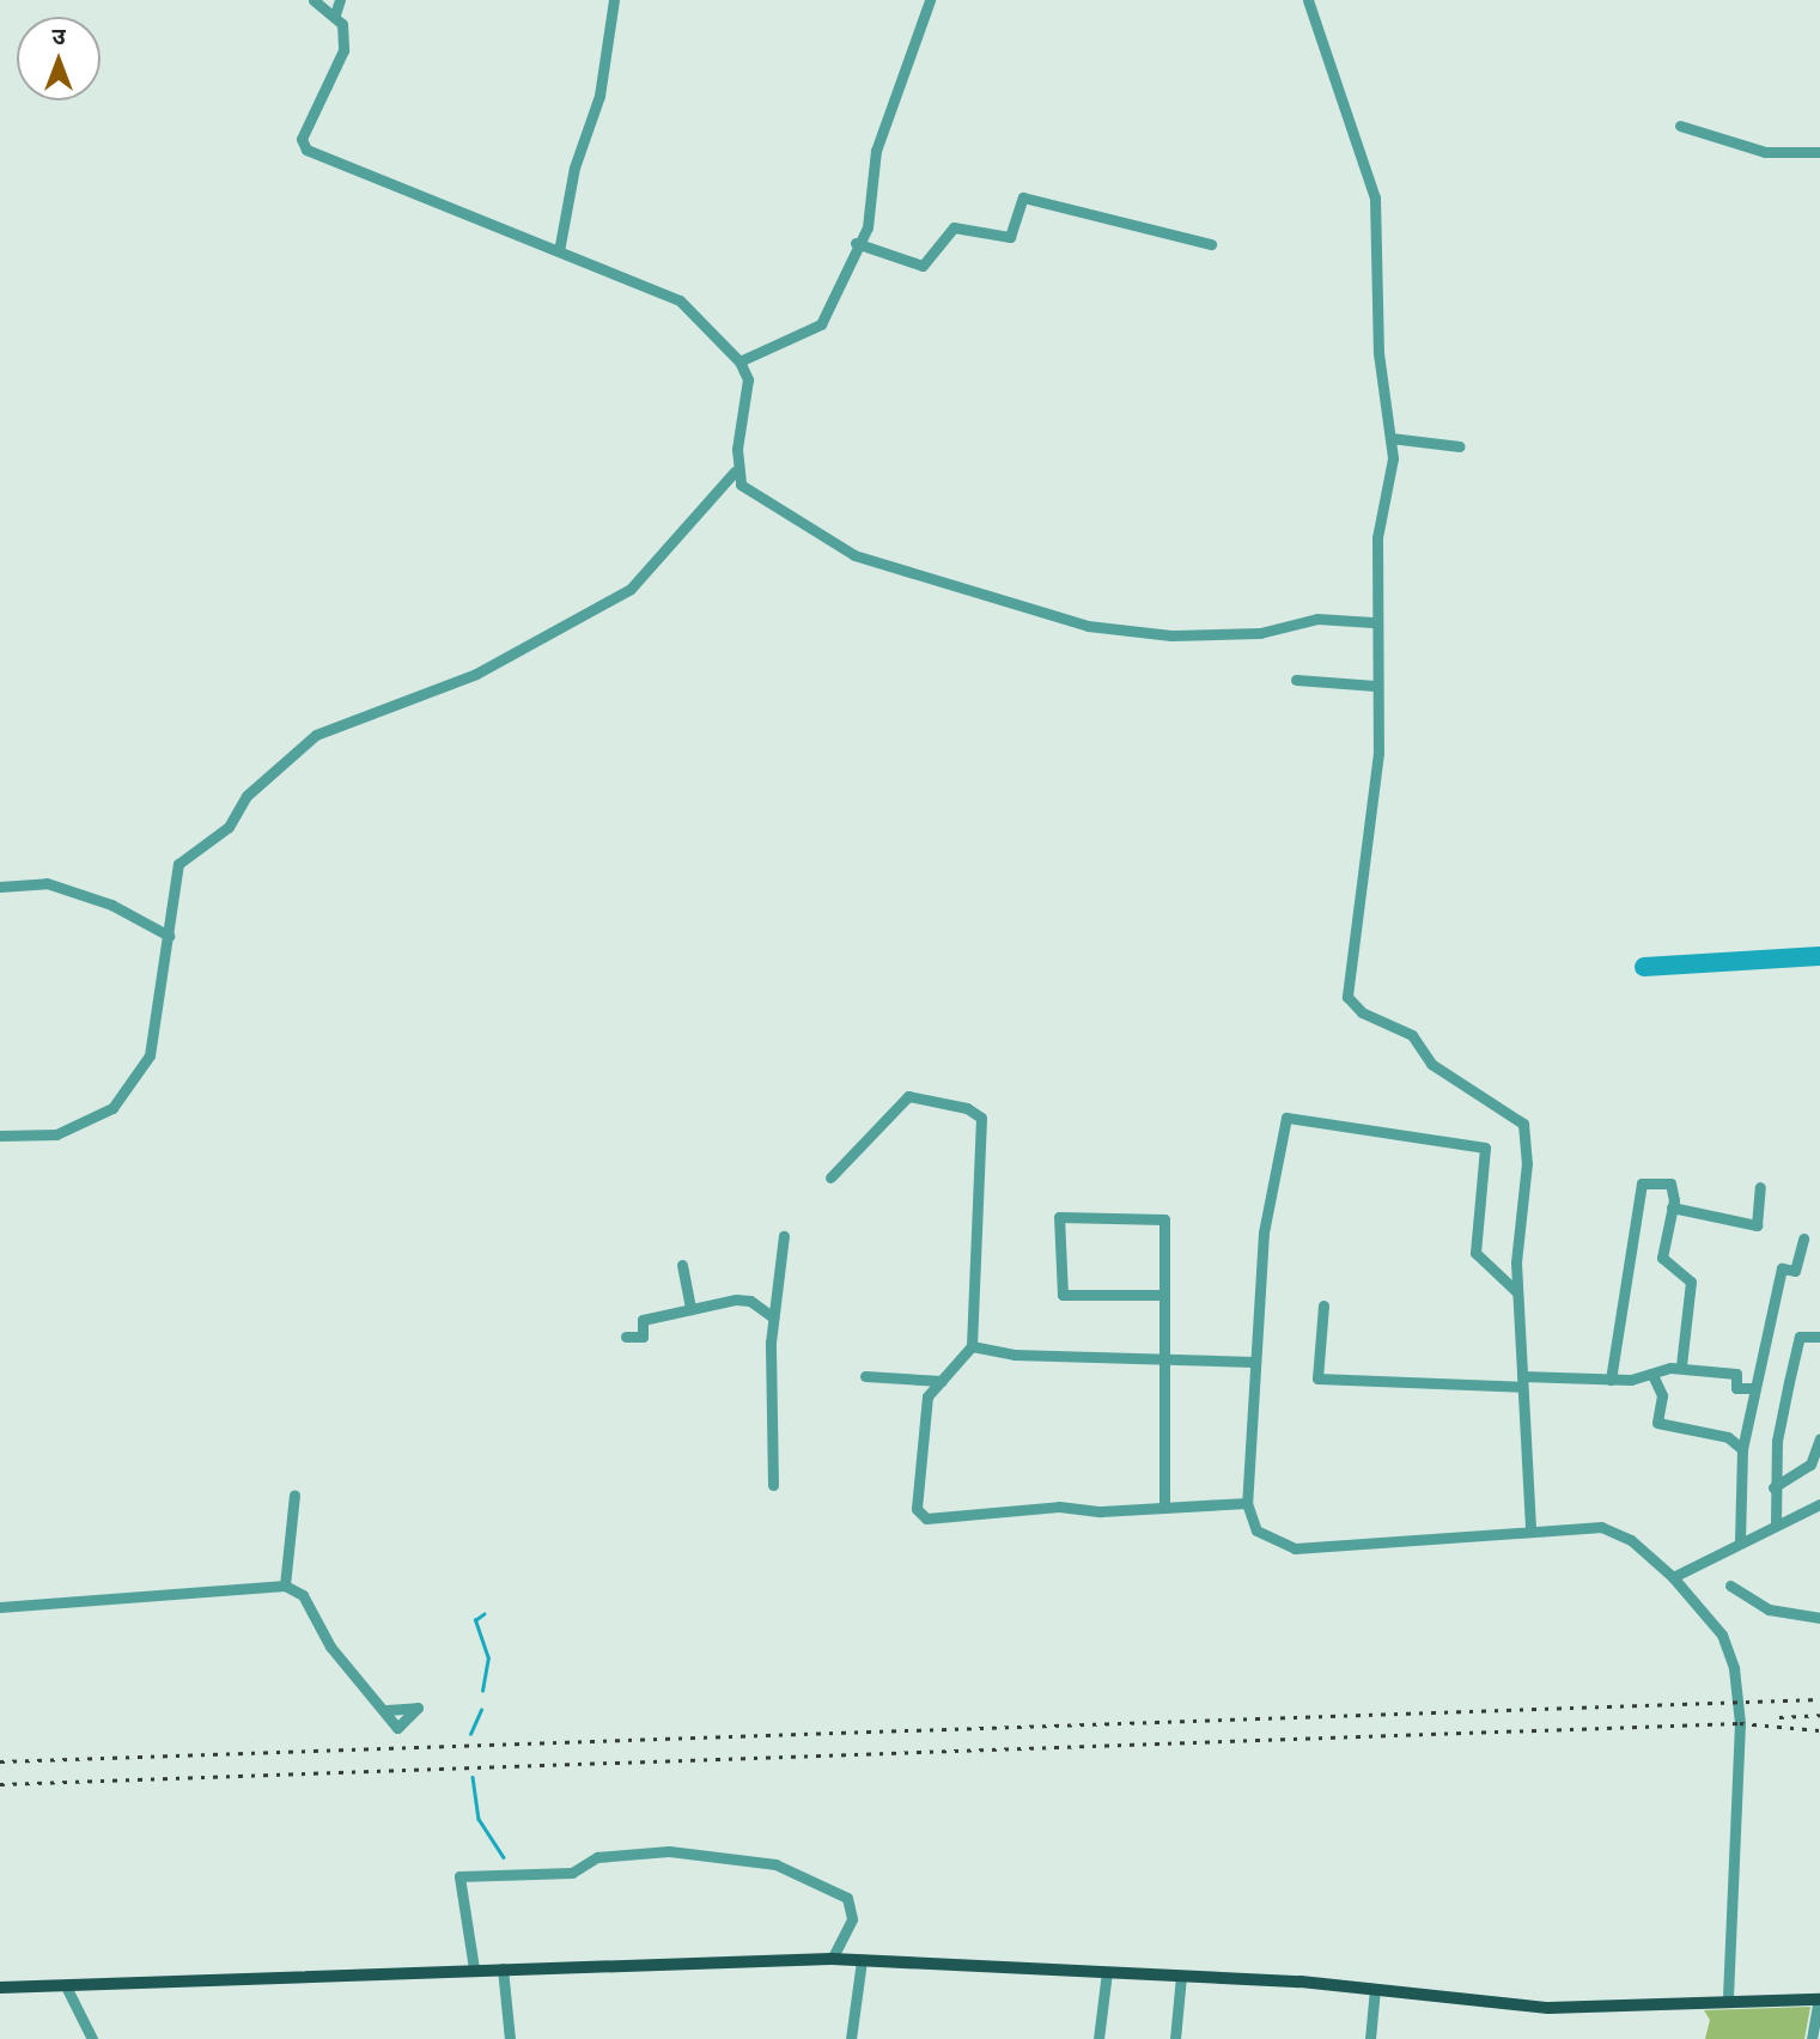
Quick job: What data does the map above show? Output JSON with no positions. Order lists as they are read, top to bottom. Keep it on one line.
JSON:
{"north":"top"}
